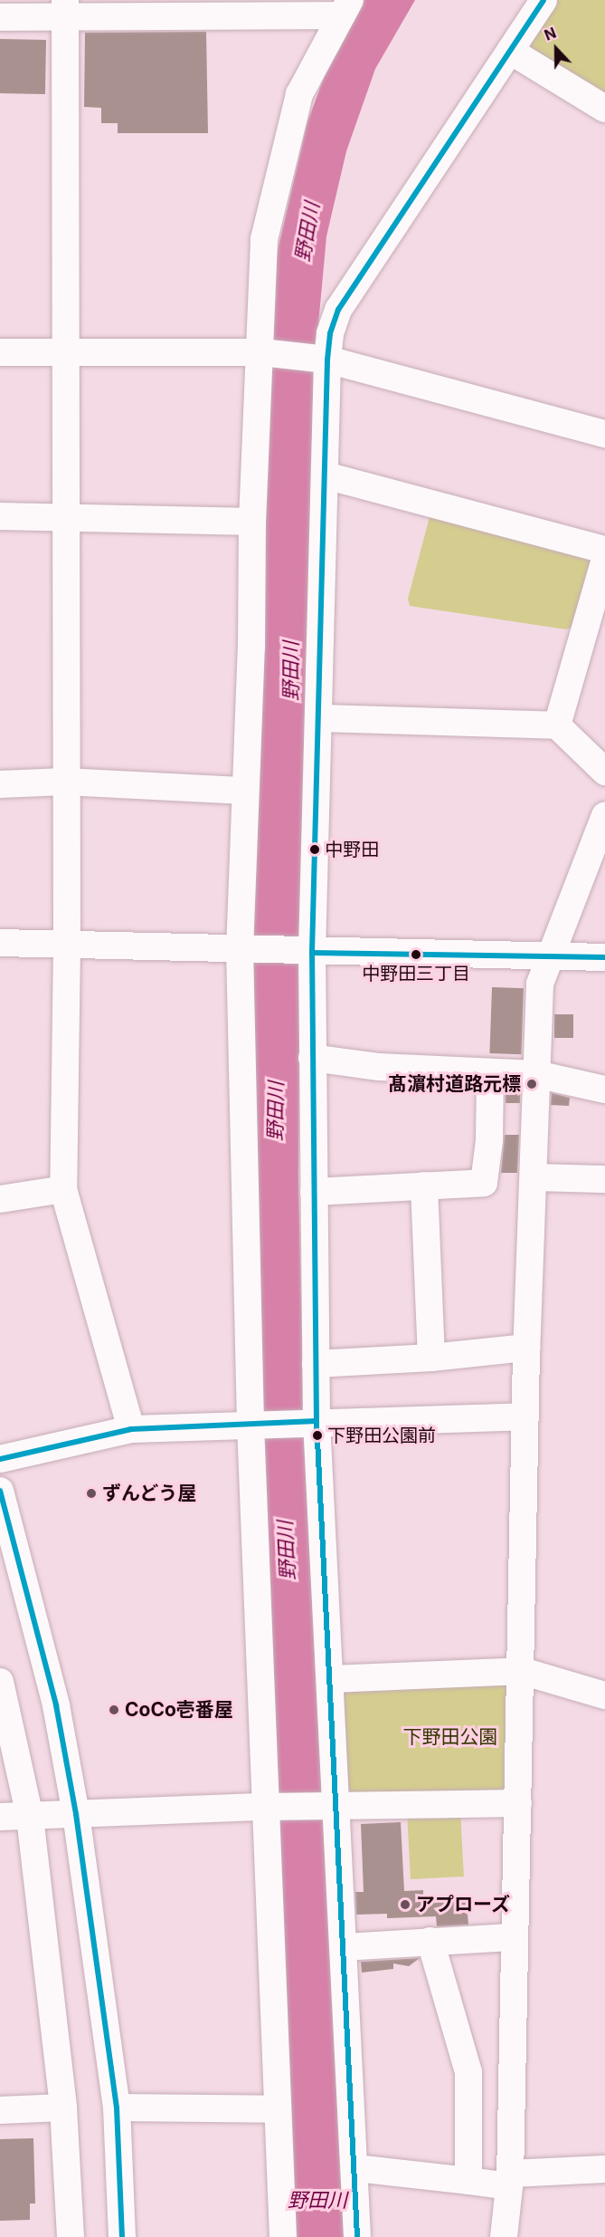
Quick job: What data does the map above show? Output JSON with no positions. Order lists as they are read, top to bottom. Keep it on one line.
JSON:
{"water":["野田川"],"parks":["下野田公園"],"places":["中野田","中野田三丁目","髙濵村道路元標","下野田公園前","ずんどう屋","CoCo壱番屋","アプローズ"],"north":"top"}
